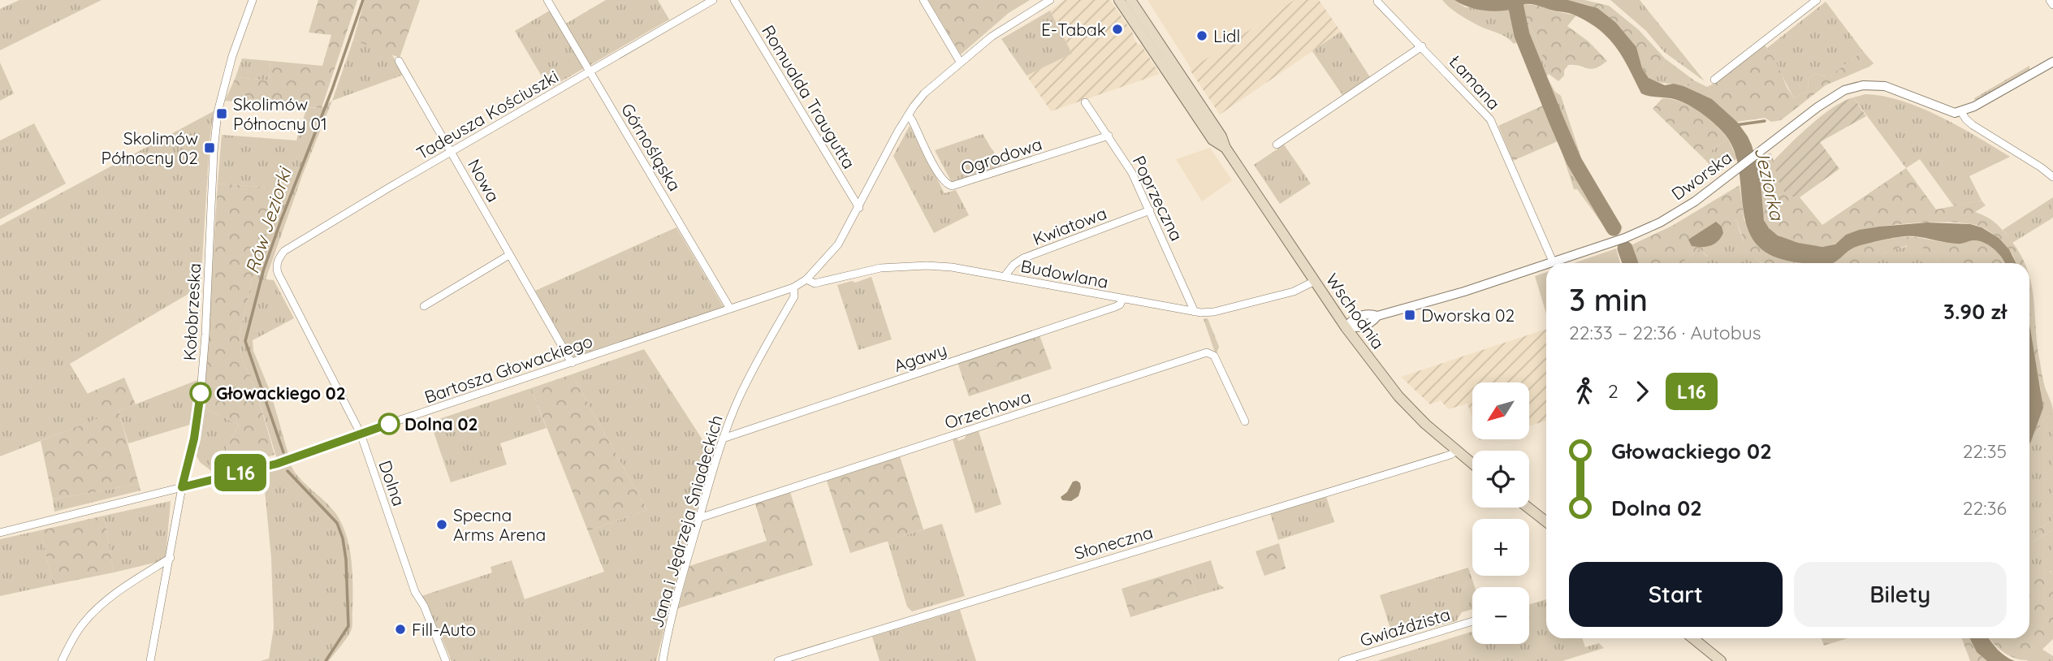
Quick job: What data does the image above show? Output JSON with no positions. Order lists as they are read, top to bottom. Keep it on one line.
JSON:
{"streets":{"main road":["Wschodnia"],"street":["Łamana","Romualda Traugutta","Tadeusza Kościuszki","Górnośląska","Ogrodowa","Dworska","Nowa","Poprzeczna","Kwiatowa","Budowlana","Kołobrzeska","Agawy","Bartosza Głowackiego","Orzechowa","Dolna","Jana i Jędrzeja Śniadeckich","Słoneczna","Gwiaździsta"]},"crossings":[["Łamana","Dworska"],["Tadeusza Kościuszki","Górnośląska"],["Tadeusza Kościuszki","Nowa"],["Tadeusza Kościuszki","Dolna"],["Górnośląska","Bartosza Głowackiego"],["Ogrodowa","Poprzeczna"],["Dworska","Wschodnia"],["Nowa","Bartosza Głowackiego"],["Poprzeczna","Kwiatowa"],["Poprzeczna","Budowlana"],["Kwiatowa","Budowlana"],["Budowlana","Wschodnia"],["Budowlana","Agawy"],["Wschodnia","Słoneczna"],["Kołobrzeska","Bartosza Głowackiego"],["Agawy","Jana i Jędrzeja Śniadeckich"],["Bartosza Głowackiego","Dolna"],["Bartosza Głowackiego","Jana i Jędrzeja Śniadeckich"],["Orzechowa","Jana i Jędrzeja Śniadeckich"]],"water":["Jeziorka","Rów Jeziorki"],"places":{"other":["E-Tabak","Lidl","Głowackiego 02","Dolna 02","Specna Arms Arena","Fill-Auto"],"transit":["Skolimów Północny 01","Skolimów Północny 02","Dworska 02"]},"lines":["bus line L16"],"north":"bottom left","page":{"on_map":"L16","heading":["3 min","22:33 – 22:36 · Autobus","3.90 zł"],"legs":["2","L16"],"map_buttons":["+","−"],"list":[{"name":"Głowackiego 02","value":"22:35"},{"name":"Dolna 02","value":"22:36"}],"buttons":["Start","Bilety"]}}
